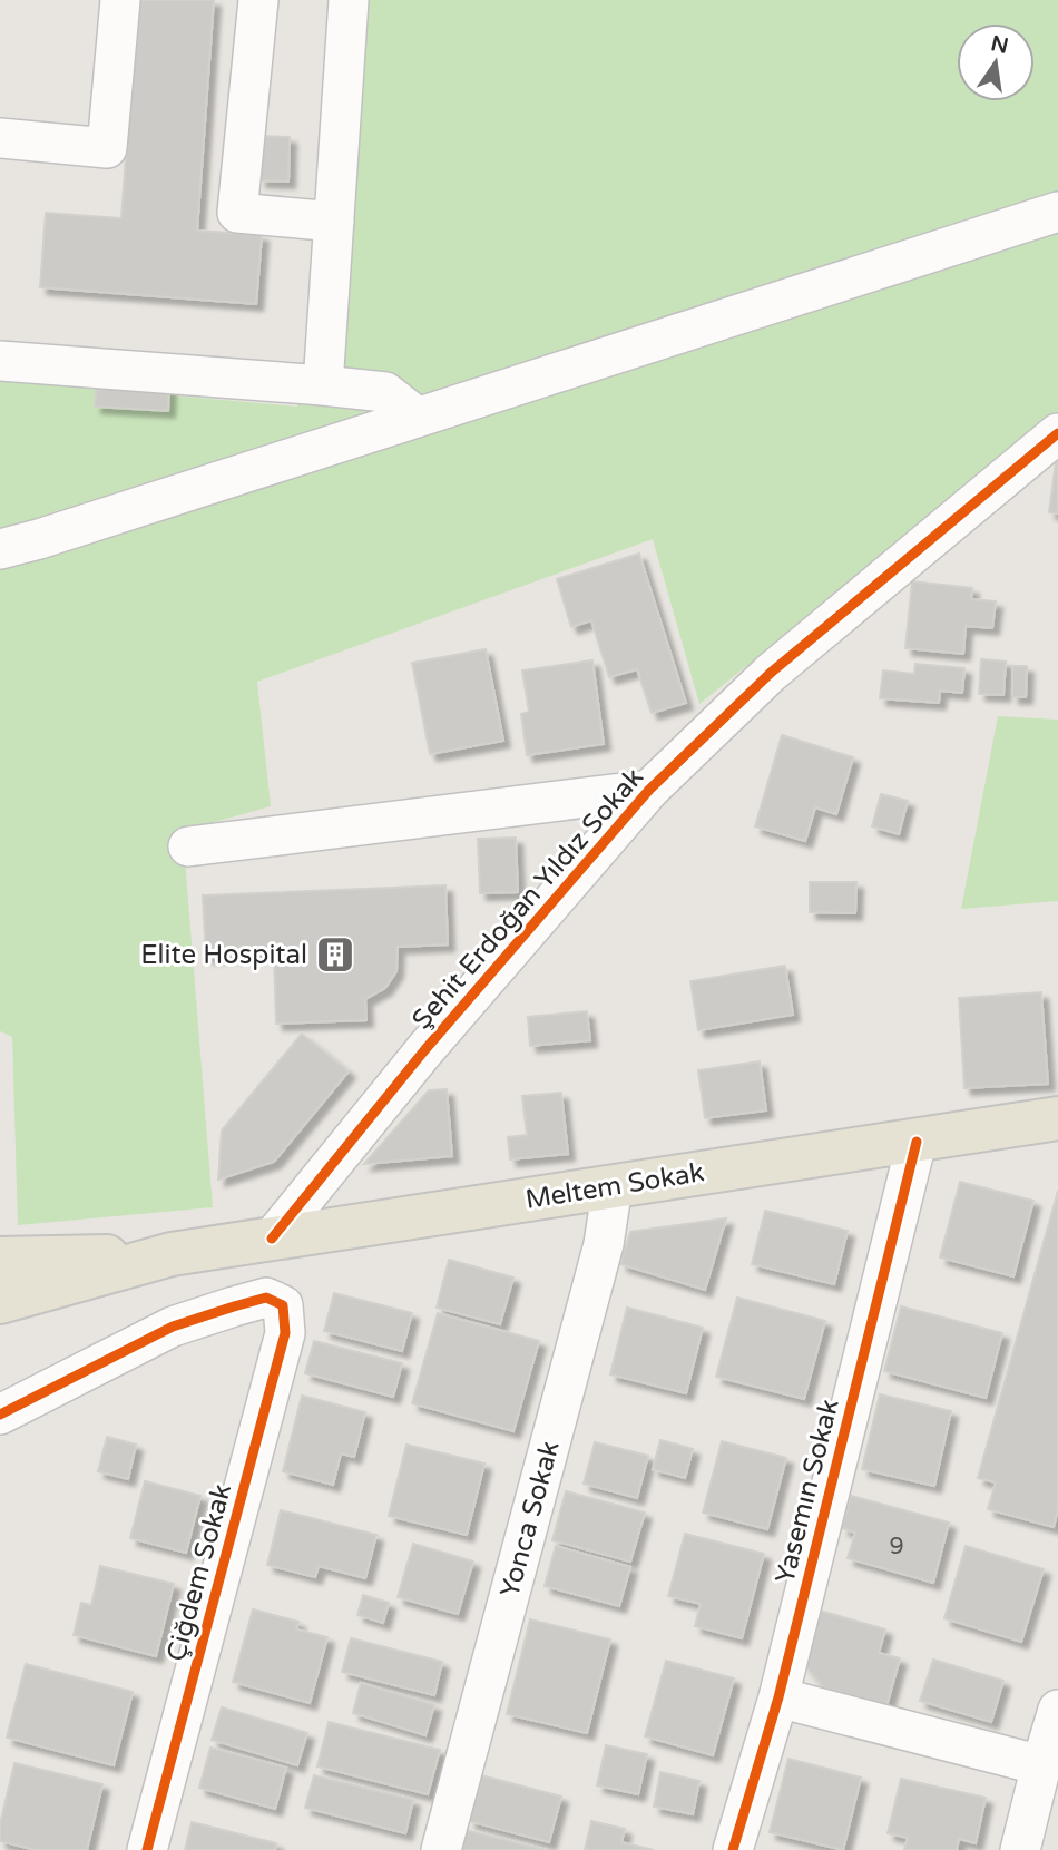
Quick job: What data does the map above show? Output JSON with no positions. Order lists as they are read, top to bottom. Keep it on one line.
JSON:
{"streets":{"main road":["Meltem Sokak"],"street":["Şehit Erdoğan Yıldız Sokak","Yasemın Sokak","Yonca Sokak","Çiğdem Sokak"]},"crossings":[["Şehit Erdoğan Yıldız Sokak","Meltem Sokak"],["Meltem Sokak","Yasemın Sokak"],["Meltem Sokak","Yonca Sokak"]],"places":{"building":["Elite Hospital"]},"house_numbers":["9"],"north":"top"}
